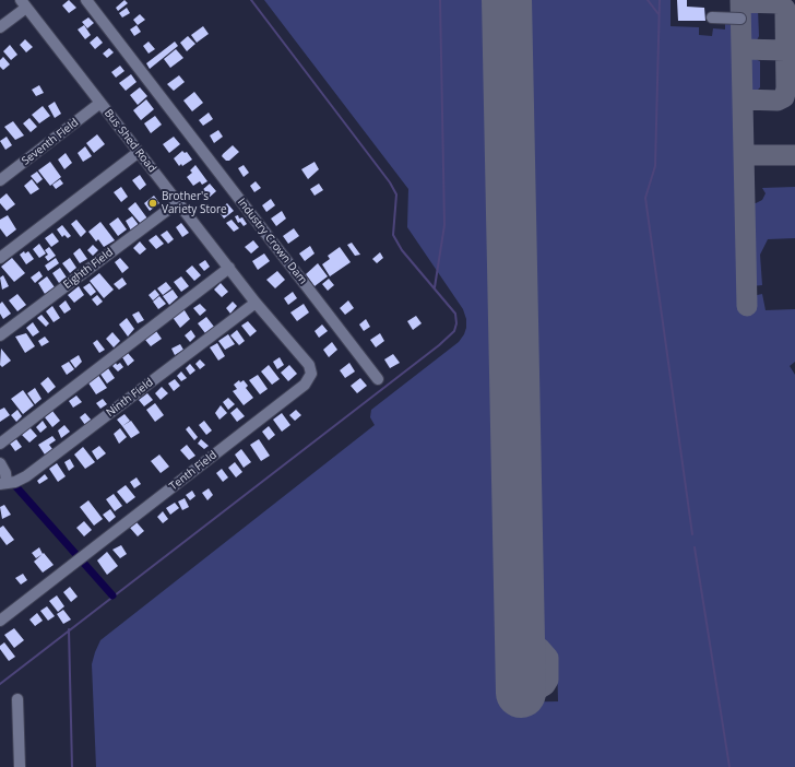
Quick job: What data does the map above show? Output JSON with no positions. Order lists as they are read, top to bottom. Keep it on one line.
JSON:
{"streets":{"street":["Bus Shed Road","Seventh Field","Industry Crown Dam","Eighth Field","Ninth Field","Tenth Field"]},"crossings":[["Bus Shed Road","Seventh Field"],["Bus Shed Road","Eighth Field"],["Bus Shed Road","Ninth Field"],["Bus Shed Road","Tenth Field"],["Ninth Field","Tenth Field"]],"places":["Brother's Variety Store"]}
